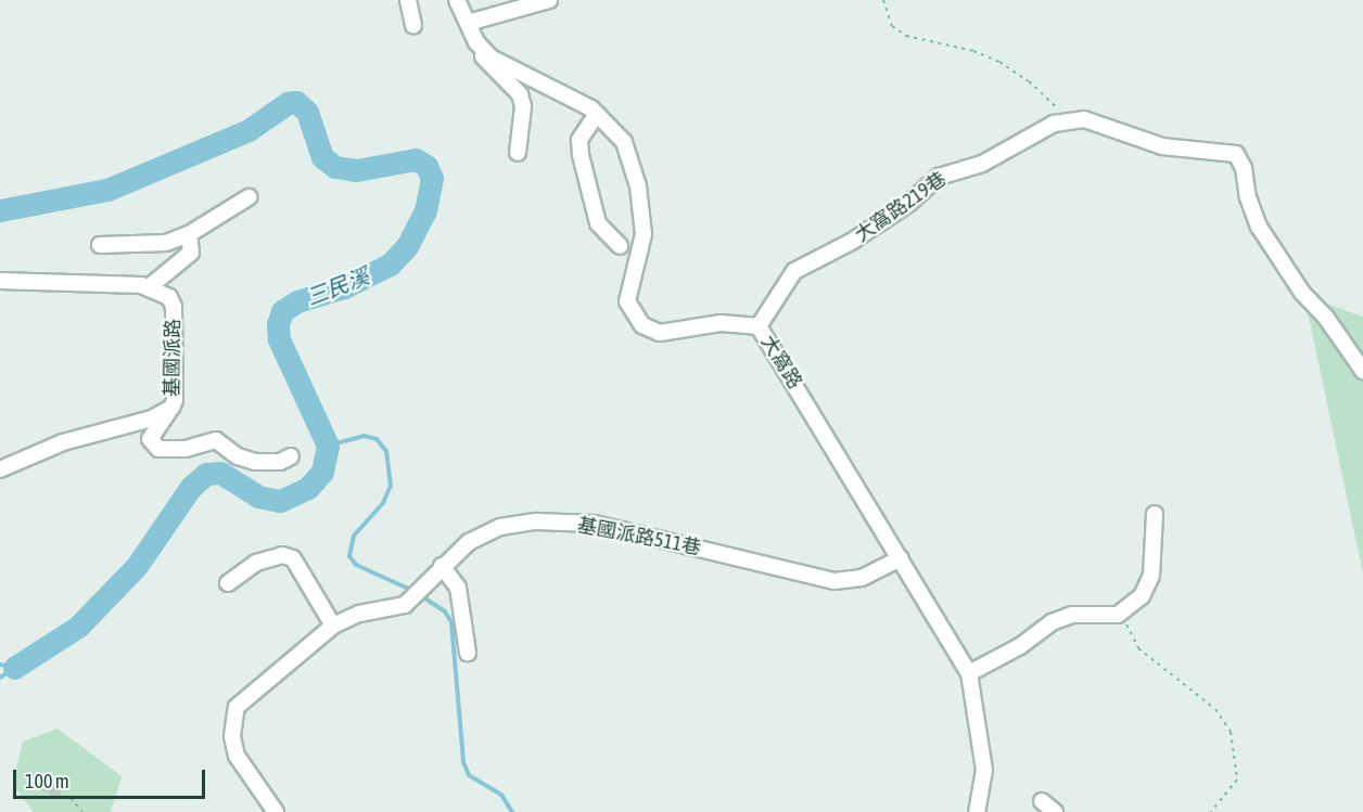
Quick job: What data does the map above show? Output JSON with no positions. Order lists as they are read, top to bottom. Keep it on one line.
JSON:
{"streets":{"street":["大窩路219巷","基國派路","大窩路","基國派路511巷"]},"crossings":[["大窩路219巷","大窩路"],["大窩路","基國派路511巷"]],"water":["三民溪"],"scale_bar":"100 m"}
